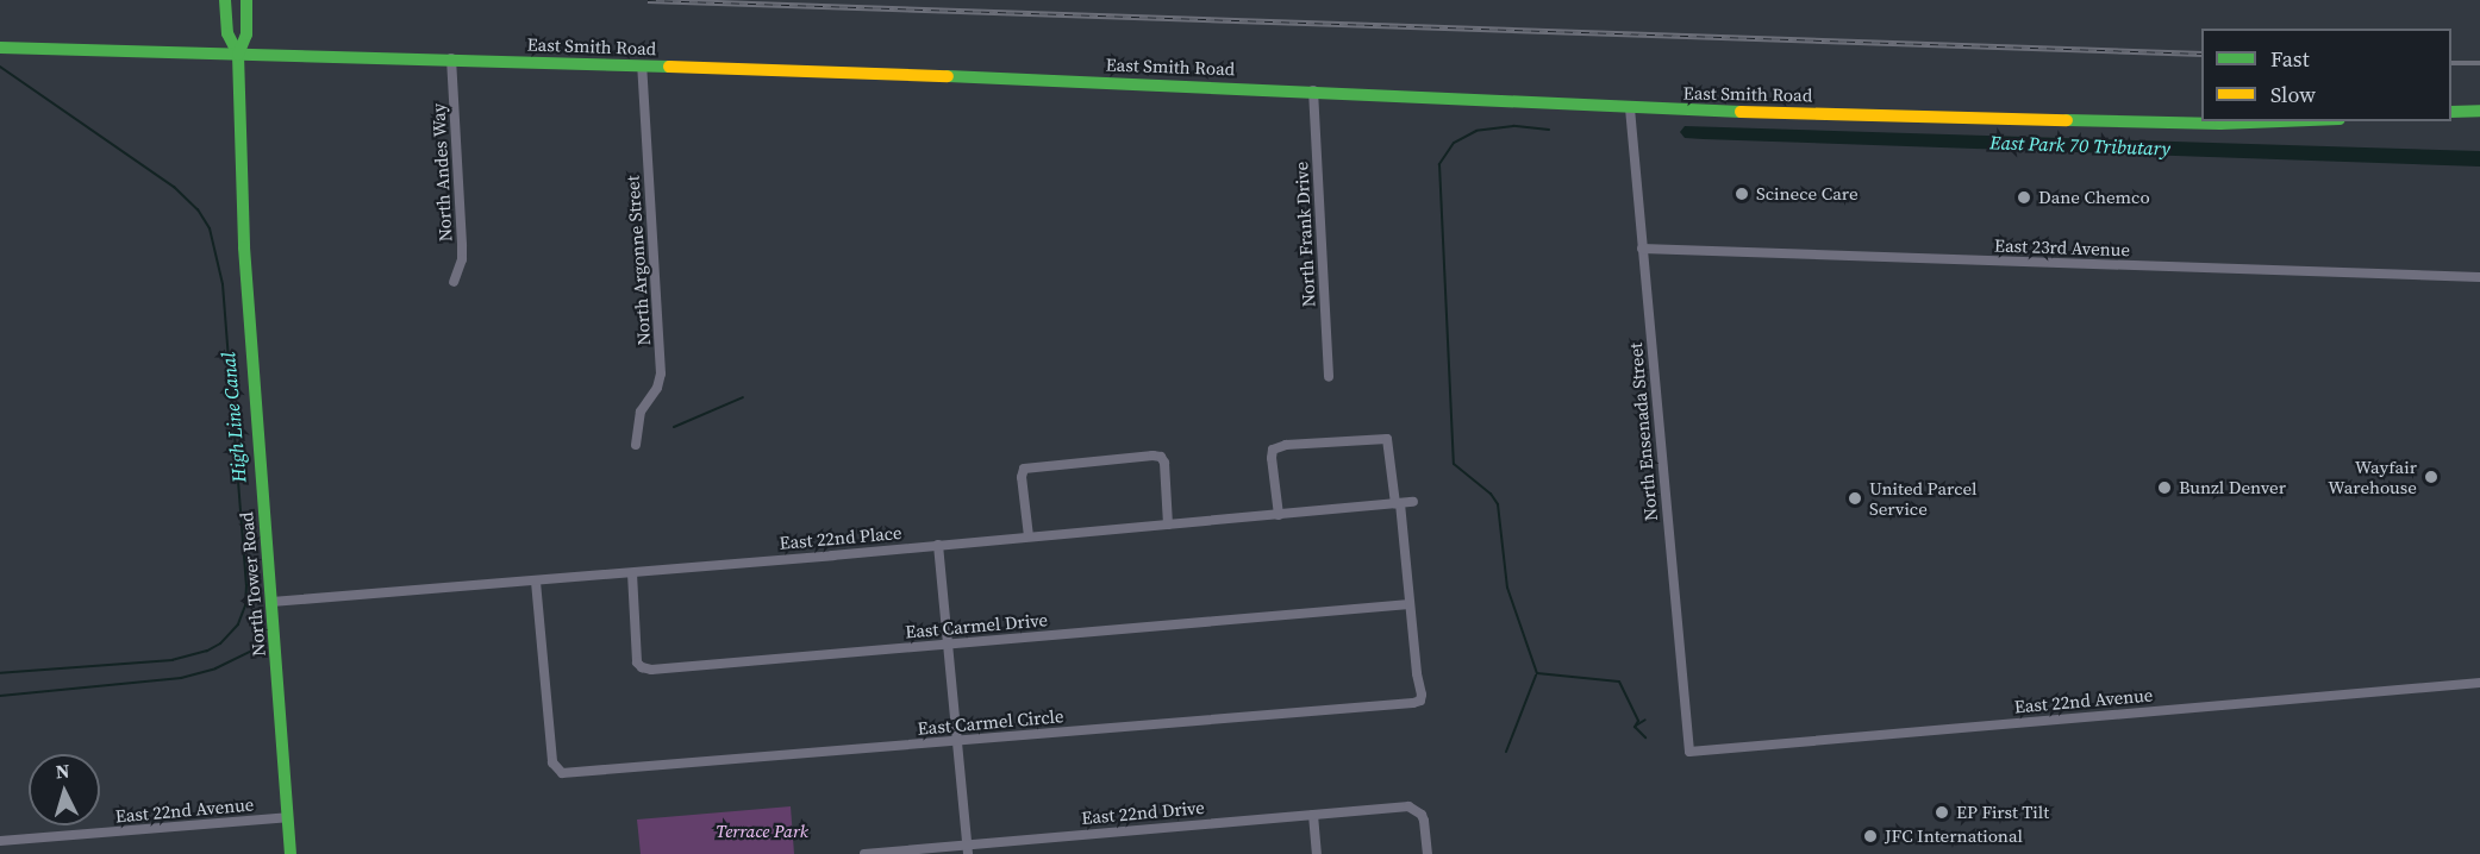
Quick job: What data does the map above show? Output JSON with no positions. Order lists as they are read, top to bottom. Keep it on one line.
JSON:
{"streets":{"street":["East Smith Road","North Andes Way","North Frank Drive","East 23rd Avenue","North Argonne Street","North Ensenada Street","East 22nd Place","North Tower Road","East Carmel Drive","East 22nd Avenue","East Carmel Circle","East 22nd Drive"]},"crossings":[["East Smith Road","North Andes Way"],["East Smith Road","North Frank Drive"],["East Smith Road","North Argonne Street"],["East Smith Road","North Ensenada Street"],["East Smith Road","North Tower Road"],["East 23rd Avenue","North Ensenada Street"],["North Ensenada Street","East 22nd Avenue"],["East 22nd Place","North Tower Road"],["East 22nd Place","East Carmel Drive"],["East 22nd Place","East Carmel Circle"],["North Tower Road","East 22nd Avenue"],["East Carmel Drive","East Carmel Circle"]],"water":["East Park 70 Tributary","High Line Canal"],"parks":["Terrace Park"],"places":["Scinece Care","Dane Chemco","Wayfair Warehouse","Bunzl Denver","United Parcel Service","EP First Tilt","JFC International"],"legend":["Fast","Slow"],"north":"top"}
